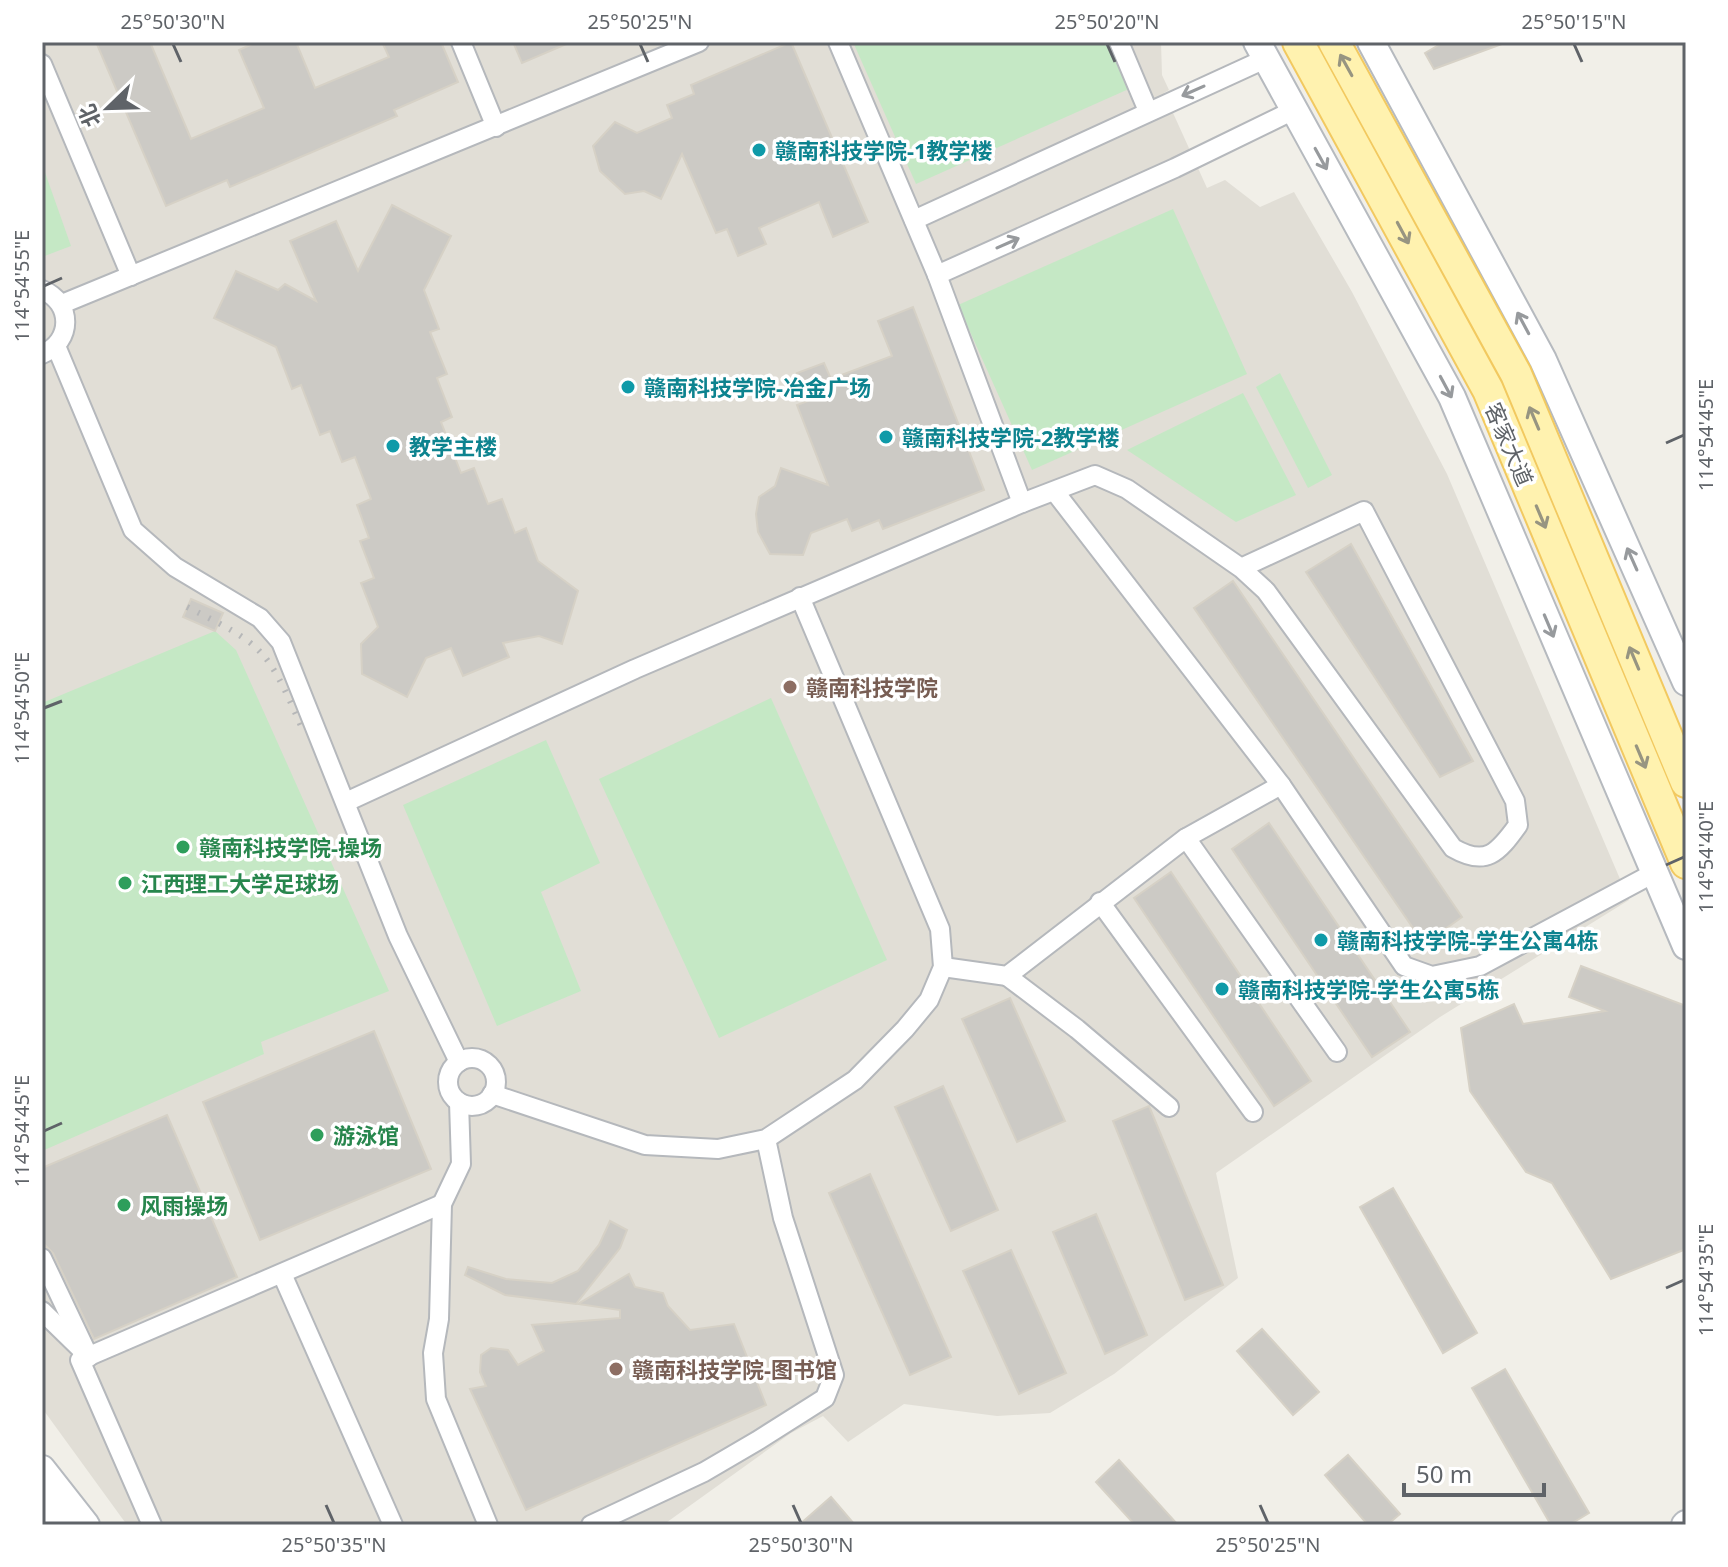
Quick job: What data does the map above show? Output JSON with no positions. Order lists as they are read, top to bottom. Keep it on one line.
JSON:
{"streets":{"main road":["客家大道"]},"places":["赣南科技学院-1教学楼","赣南科技学院-冶金广场","赣南科技学院-2教学楼","教学主楼","赣南科技学院","赣南科技学院-操场","江西理工大学足球场","赣南科技学院-学生公寓4栋","赣南科技学院-学生公寓5栋","游泳馆","风雨操场","赣南科技学院-图书馆"],"scale_bar":"50 m","north":"bottom left","coordinates":["25°50'30\"N","25°50'25\"N","25°50'20\"N","25°50'15\"N","114°54'55\"E","114°54'45\"E","114°54'50\"E","114°54'40\"E","114°54'35\"E","25°50'35\"N"]}
